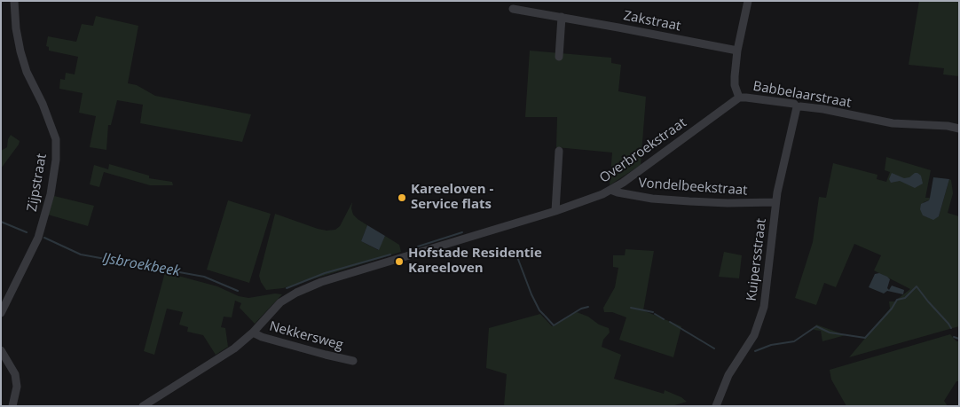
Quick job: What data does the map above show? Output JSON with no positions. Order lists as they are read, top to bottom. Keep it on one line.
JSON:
{"streets":{"street":["Zakstraat","Babbelaarstraat","Overbroekstraat","Zijpstraat","Vondelbeekstraat","Kuipersstraat","Nekkersweg"]},"crossings":[["Zakstraat","Babbelaarstraat"],["Babbelaarstraat","Overbroekstraat"],["Babbelaarstraat","Kuipersstraat"],["Overbroekstraat","Vondelbeekstraat"],["Overbroekstraat","Nekkersweg"],["Vondelbeekstraat","Kuipersstraat"]],"water":["IJsbroekbeek"],"places":["Kareeloven - Service flats","Hofstade Residentie Kareeloven"]}
